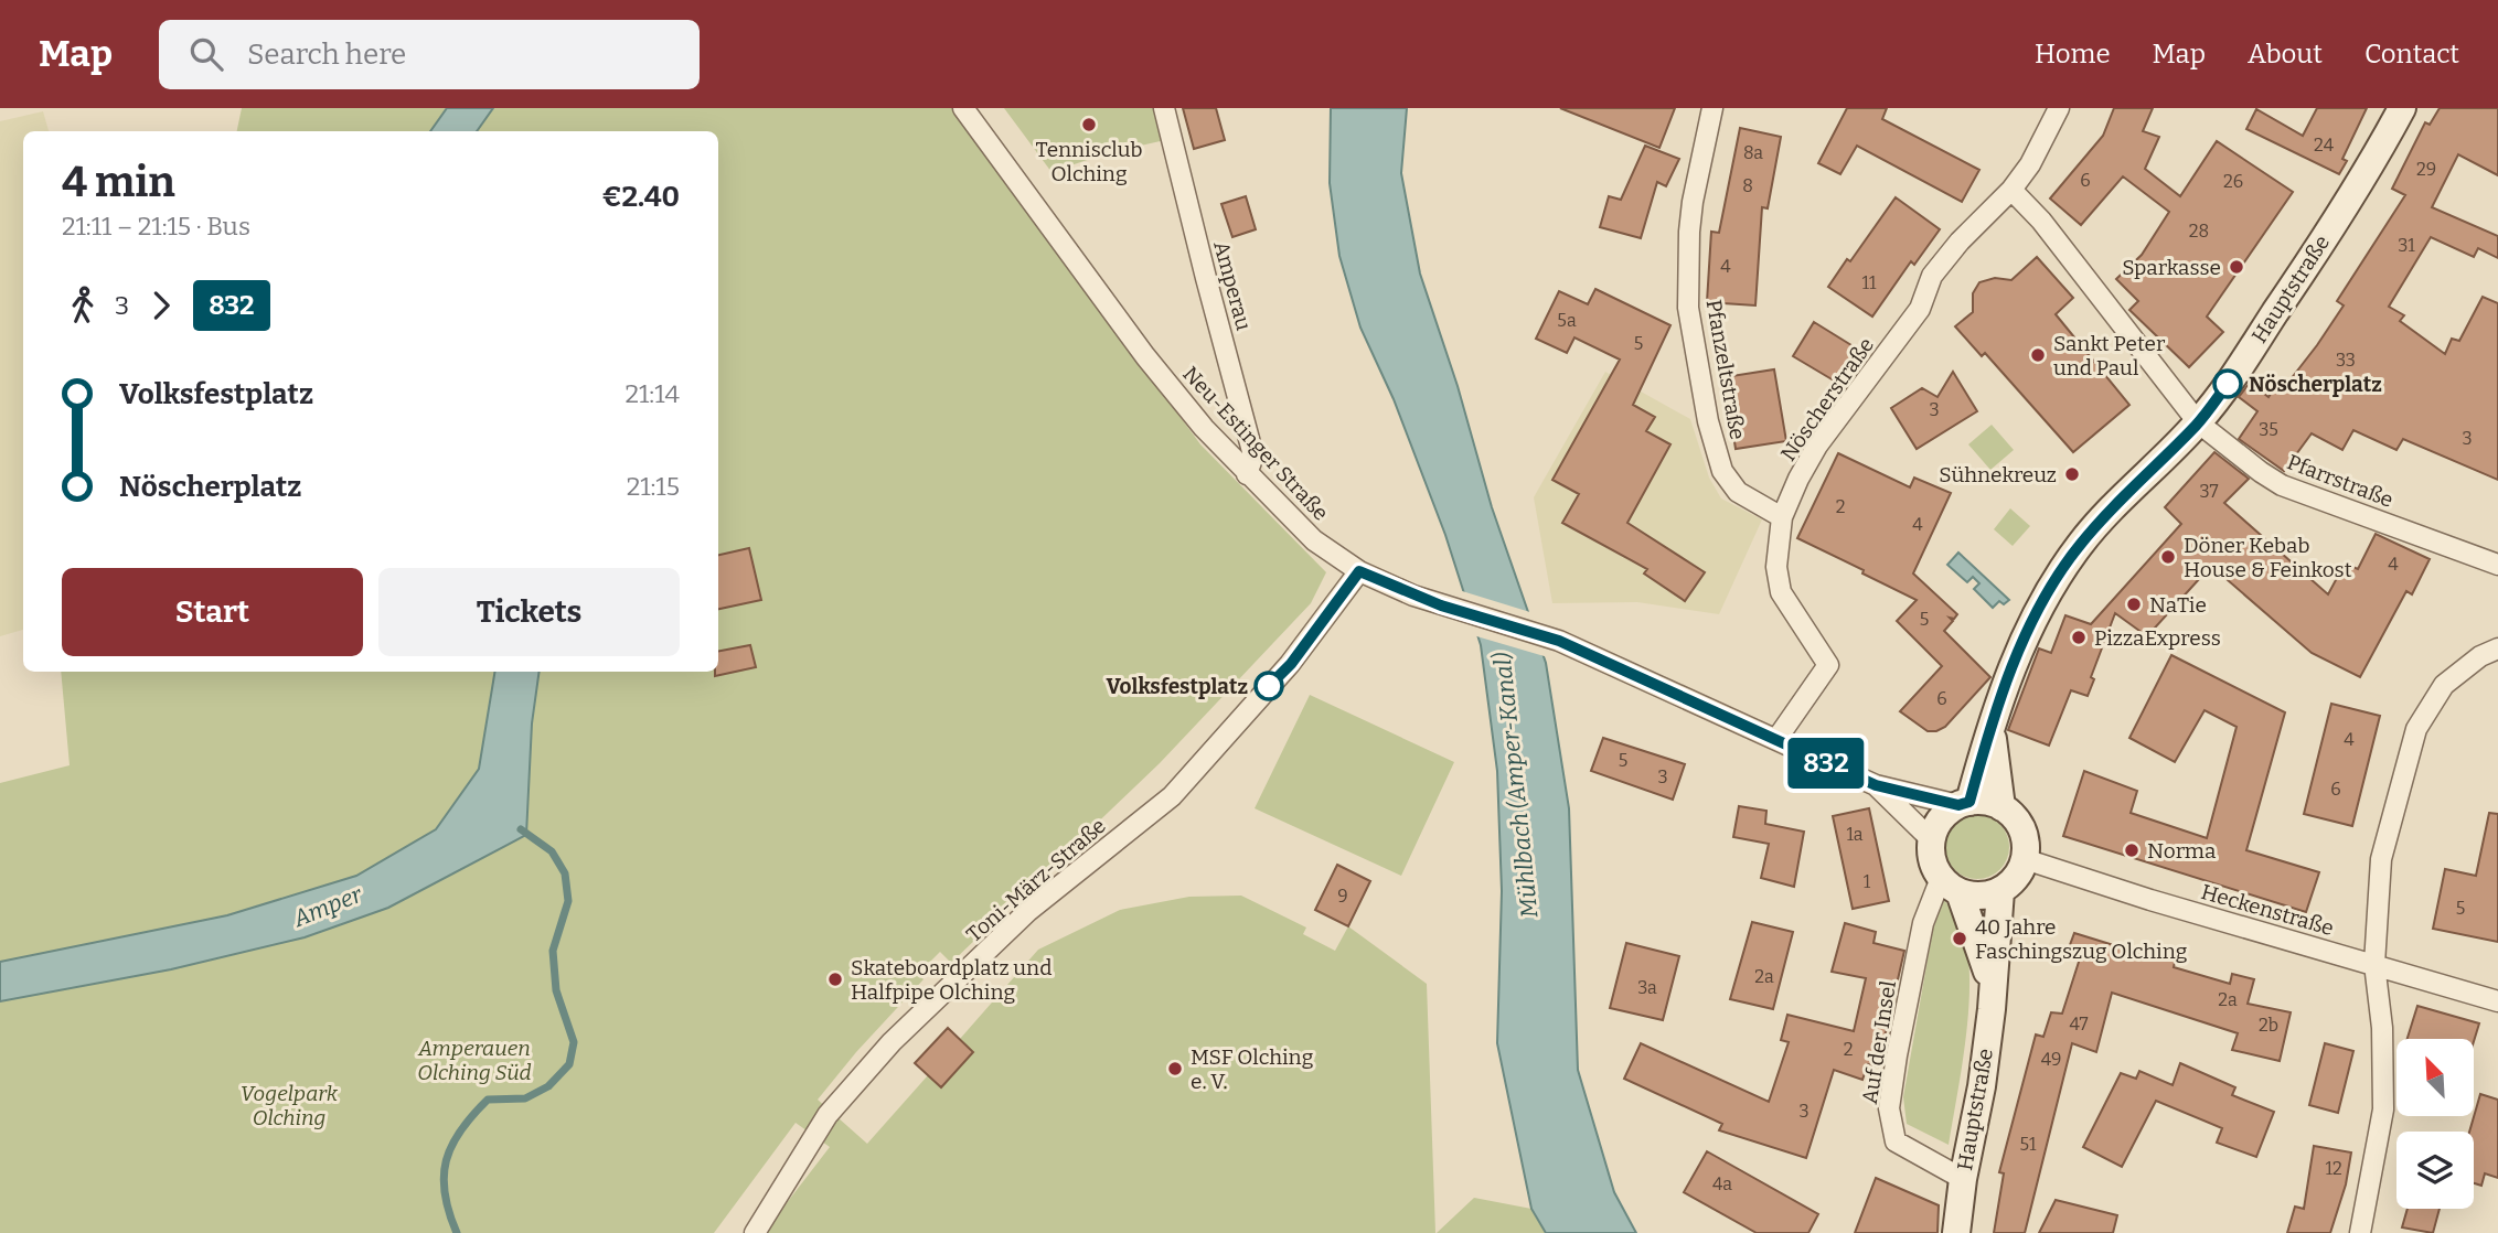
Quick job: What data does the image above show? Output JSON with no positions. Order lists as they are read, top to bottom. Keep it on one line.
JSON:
{"streets":{"street":["Amperau","Hauptstraße","Pfanzeltstraße","Nöscherstraße","Neu-Estinger Straße","Pfarrstraße","Toni-März-Straße","Heckenstraße","Auf der Insel"]},"crossings":[["Amperau","Neu-Estinger Straße"],["Hauptstraße","Neu-Estinger Straße"],["Hauptstraße","Pfarrstraße"],["Hauptstraße","Heckenstraße"],["Hauptstraße","Auf der Insel"],["Pfanzeltstraße","Nöscherstraße"],["Nöscherstraße","Neu-Estinger Straße"],["Nöscherstraße","Pfarrstraße"],["Neu-Estinger Straße","Toni-März-Straße"],["Neu-Estinger Straße","Heckenstraße"],["Neu-Estinger Straße","Auf der Insel"],["Heckenstraße","Auf der Insel"]],"water":["Mühlbach (Amper-Kanal)","Amper"],"parks":["Amperauen Olching Süd","Vogelpark Olching"],"places":["Tennisclub Olching","Sparkasse","Sankt Peter und Paul","Nöscherplatz","Sühnekreuz","Döner Kebab House & Feinkost","NaTie","PizzaExpress","Volksfestplatz","Norma","40 Jahre Faschingszug Olching","Skateboardplatz und Halfpipe Olching","MSF Olching e. V."],"lines":["bus line 832"],"house_numbers":["24","8a","29","6","26","8","28","31","4","11","5a","5","33","3","35","3","37","2","4","4","5","6","4","5","3","6","1a","1","9","5","2a","3a","2a","47","2b","2","49","3","51","12","4a"],"north":"top left","page":{"header":"Map","search":"Search here","nav":["Home","Map","About","Contact"],"on_map":"832","heading":["4 min","21:11 – 21:15 · Bus","€2.40"],"legs":["3","832"],"list":[{"name":"Volksfestplatz","value":"21:14"},{"name":"Nöscherplatz","value":"21:15"}],"buttons":["Start","Tickets"]}}
